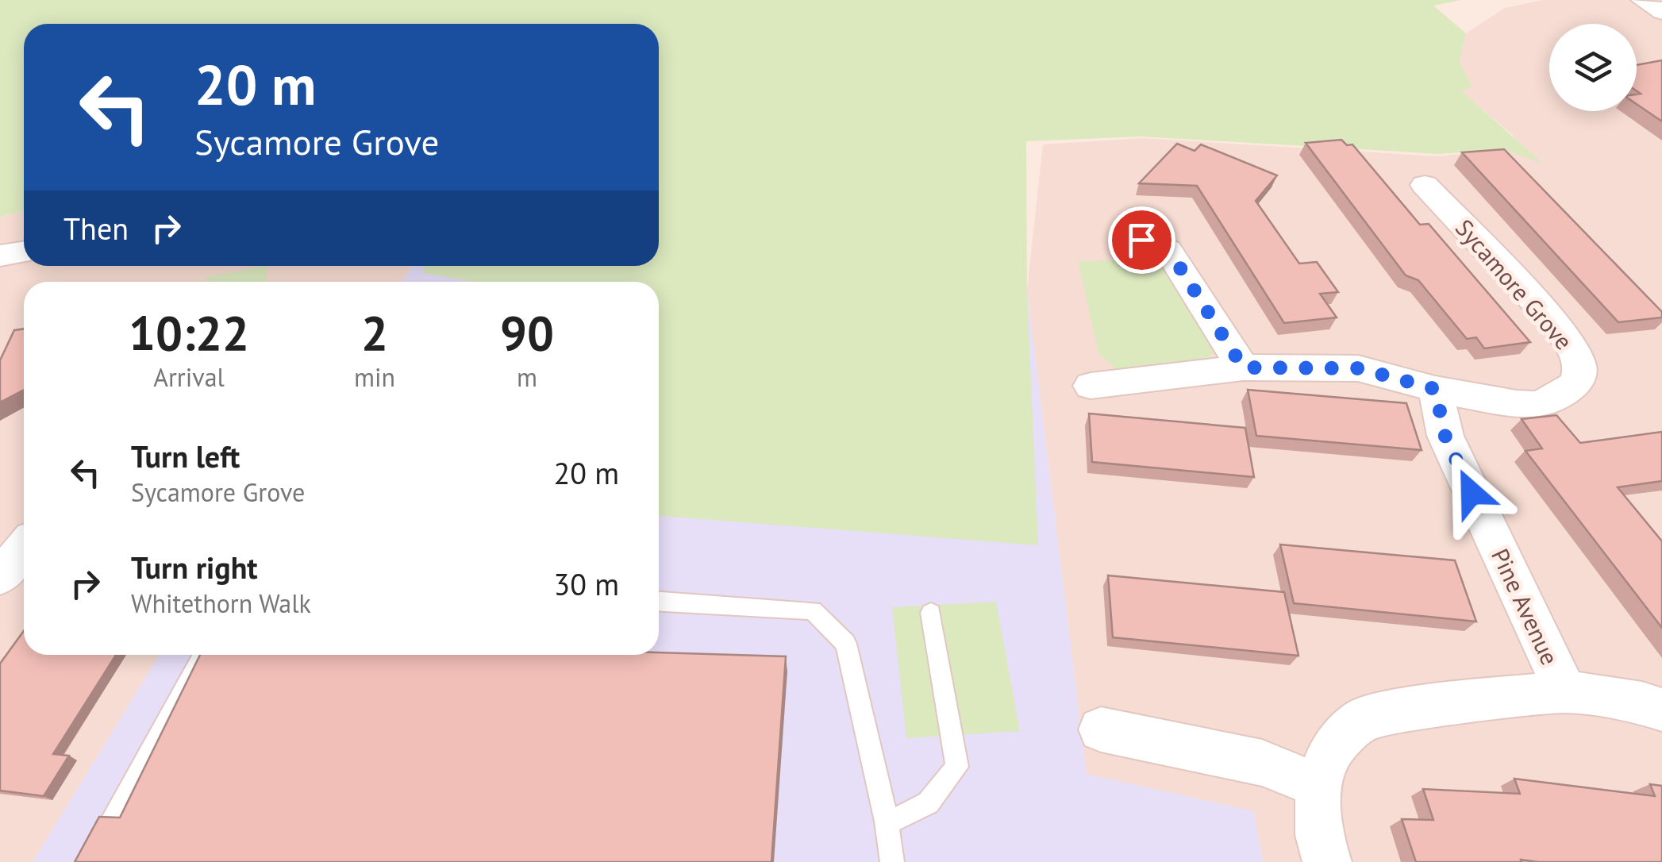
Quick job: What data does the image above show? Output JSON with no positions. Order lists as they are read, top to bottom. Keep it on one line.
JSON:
{"streets":{"street":["Sycamore Grove","Pine Avenue"]},"crossings":[["Sycamore Grove","Pine Avenue"]],"page":{"turn":["20 m","Sycamore Grove"],"then":"Then","eta":["10:22","Arrival","2","min","90","m"],"list":[{"name":"Turn left","note":"Sycamore Grove","value":"20 m"},{"name":"Turn right","note":"Whitethorn Walk","value":"30 m"}]}}
